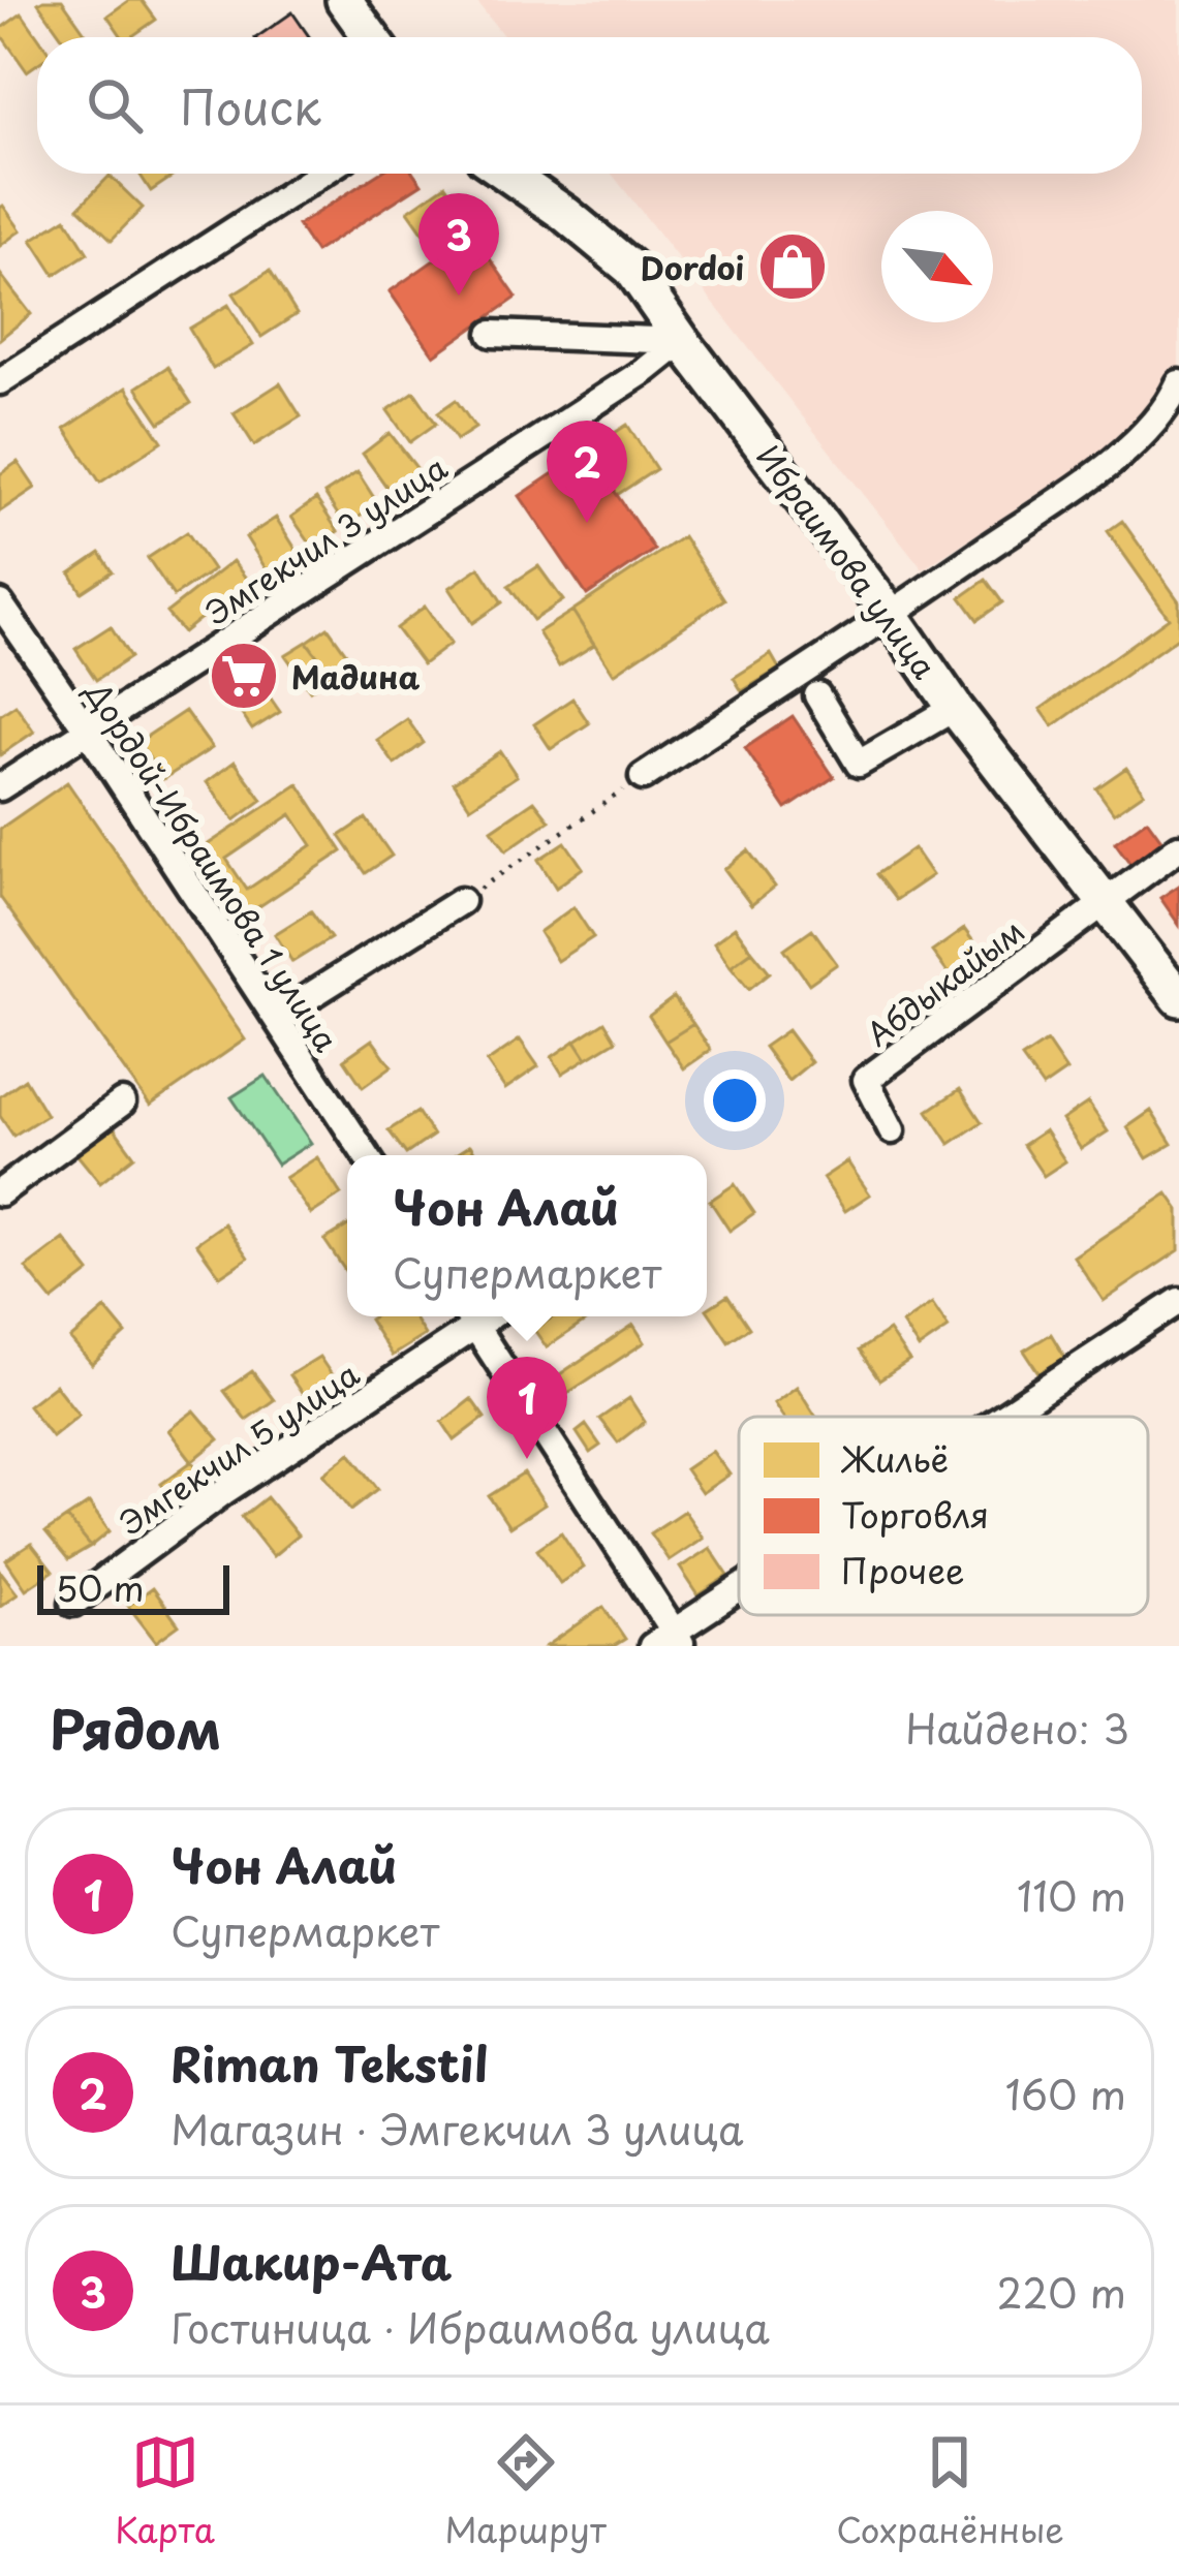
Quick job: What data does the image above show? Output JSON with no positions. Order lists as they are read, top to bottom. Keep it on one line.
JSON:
{"streets":{"main road":["Ибраимова улица"],"street":["Эмгекчил 3 улица","Дордой-Ибраимова 1 улица","Абдыкайым","Эмгекчил 5 улица"]},"crossings":[["Эмгекчил 3 улица","Ибраимова улица"],["Эмгекчил 3 улица","Дордой-Ибраимова 1 улица"],["Ибраимова улица","Абдыкайым"]],"places":{"shop":["Dordoi"],"supermarket":["Мадина"]},"legend":["Жильё","Торговля","Прочее"],"scale_bar":"50 m","north":"bottom right","page":{"search":"Поиск","pins":["3","2","1"],"popup":["Чон Алай","Супермаркет"],"scale":"50 m","heading":["Рядом","Найдено: 3"],"list":[{"mark":"1","name":"Чон Алай","note":"Супермаркет","value":"110 m"},{"mark":"2","name":"Riman Tekstil","note":"Магазин · Эмгекчил 3 улица","value":"160 m"},{"mark":"3","name":"Шакир-Ата","note":"Гостиница · Ибраимова улица","value":"220 m"}],"nav":["Карта","Маршрут","Сохранённые"]}}
